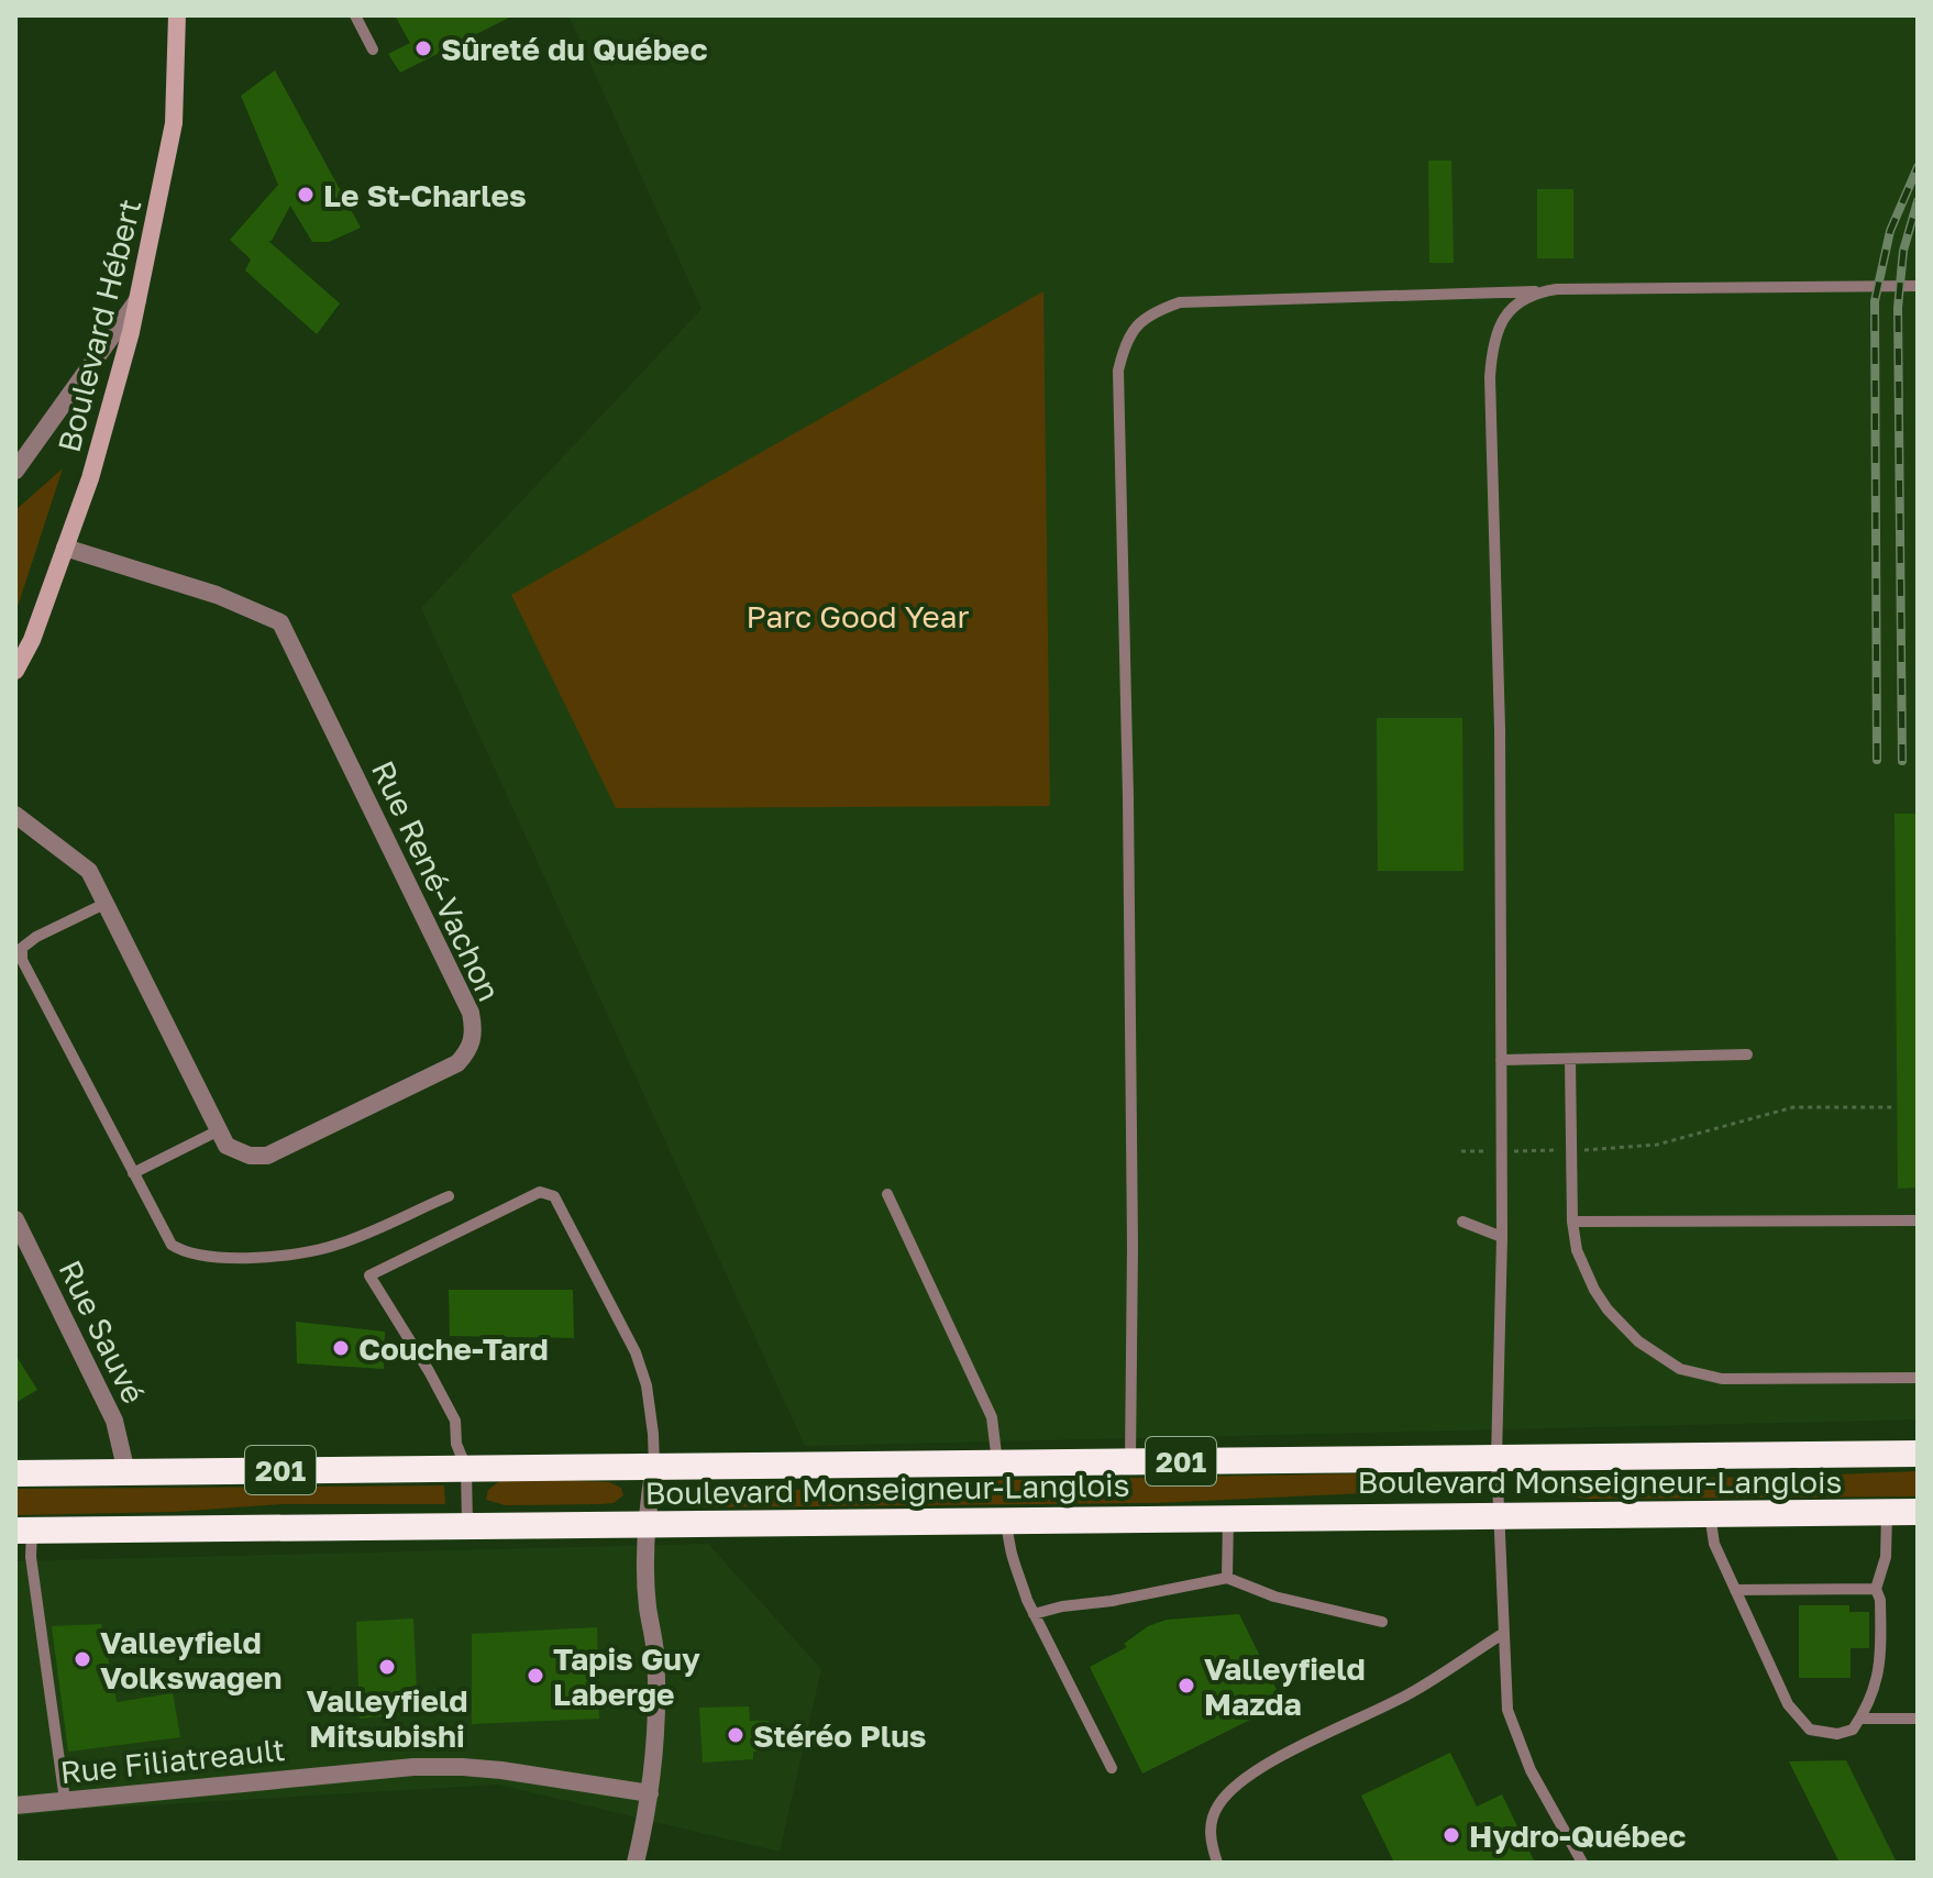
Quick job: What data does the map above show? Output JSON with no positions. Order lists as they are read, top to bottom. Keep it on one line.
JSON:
{"streets":{"highway":["201","Boulevard Monseigneur-Langlois"],"main road":["Boulevard Hébert"],"street":["Rue René-Vachon","Rue Sauvé","Rue Filiatreault"]},"crossings":[["Boulevard Hébert","Rue René-Vachon"],["Rue Sauvé","Boulevard Monseigneur-Langlois"]],"parks":["Parc Good Year"],"places":["Sûreté du Québec","Le St-Charles","Couche-Tard","Valleyfield Volkswagen","Valleyfield Mitsubishi","Tapis Guy Laberge","Valleyfield Mazda","Stéréo Plus","Hydro-Québec"]}
